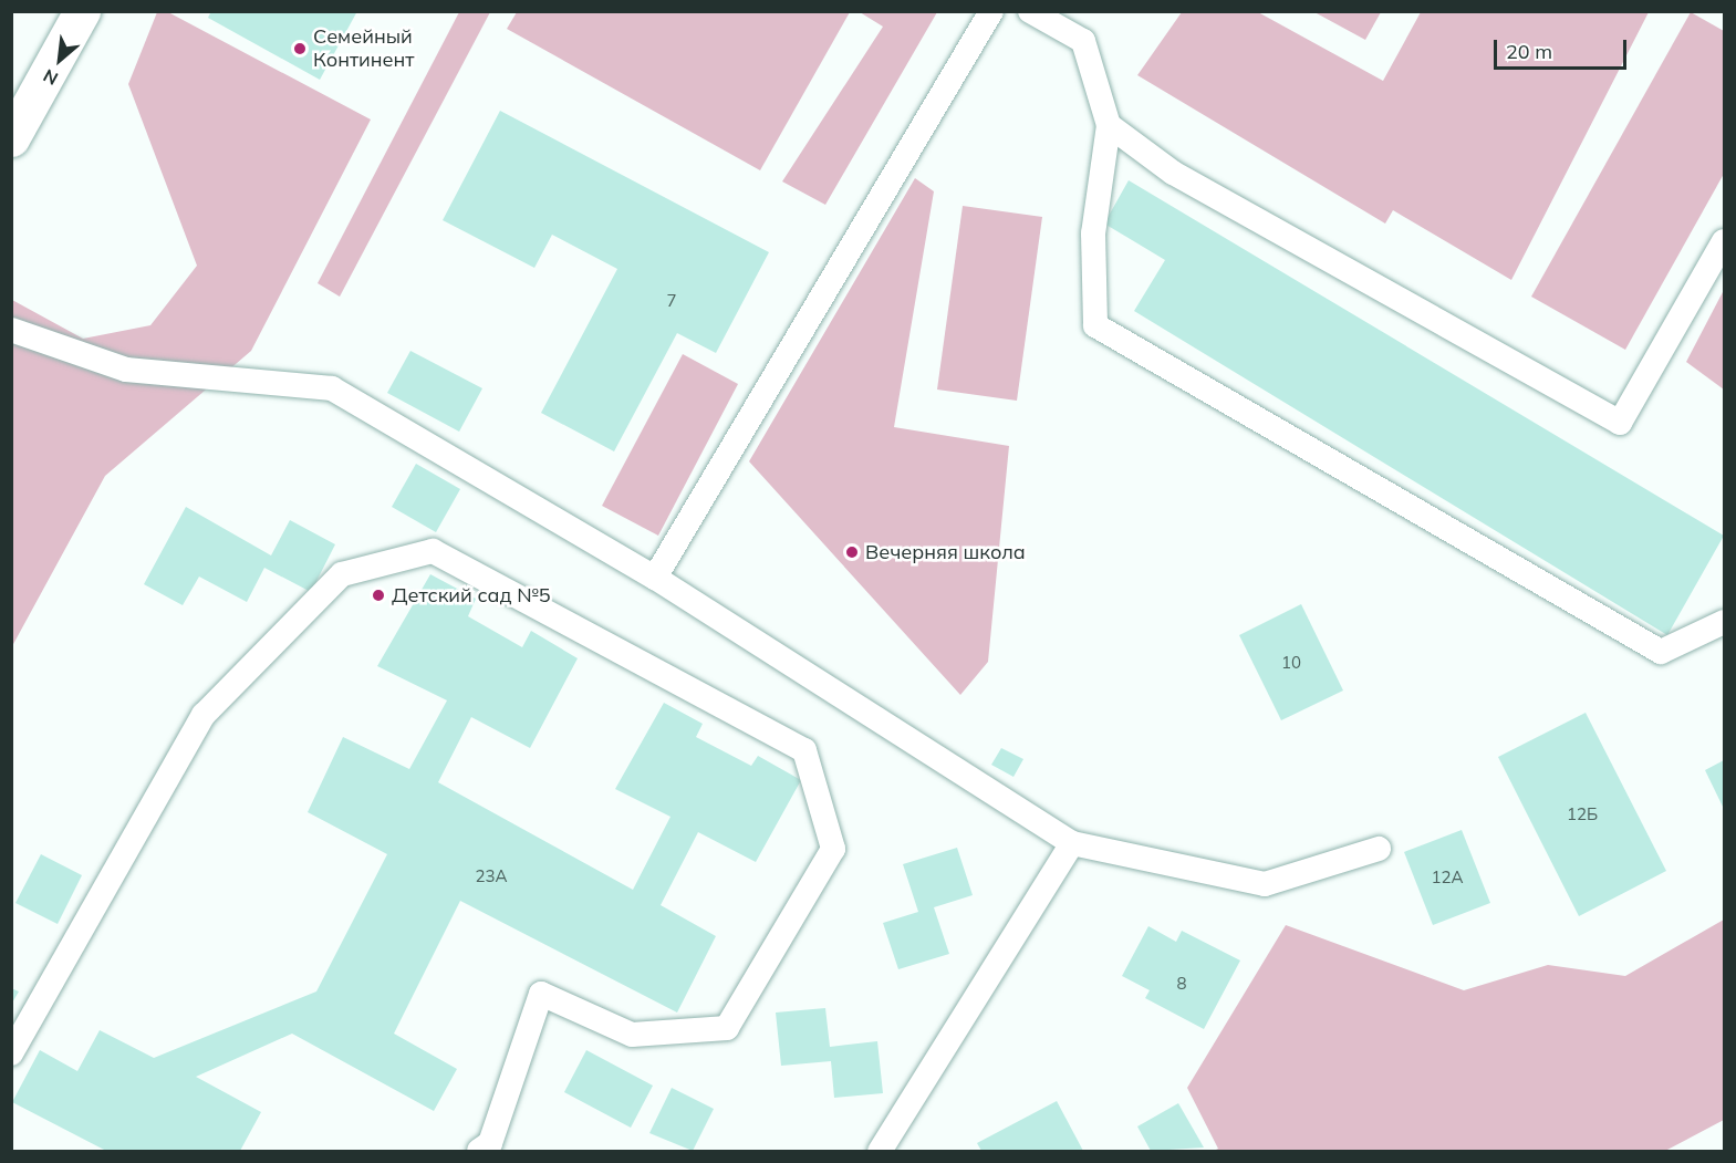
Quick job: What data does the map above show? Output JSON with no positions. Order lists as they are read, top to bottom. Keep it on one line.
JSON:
{"places":["Семейный Континент","Вечерняя школа","Детский сад №5"],"house_numbers":["7","10","12Б","23А","12А","8"],"scale_bar":"20 m","north":"bottom left"}
